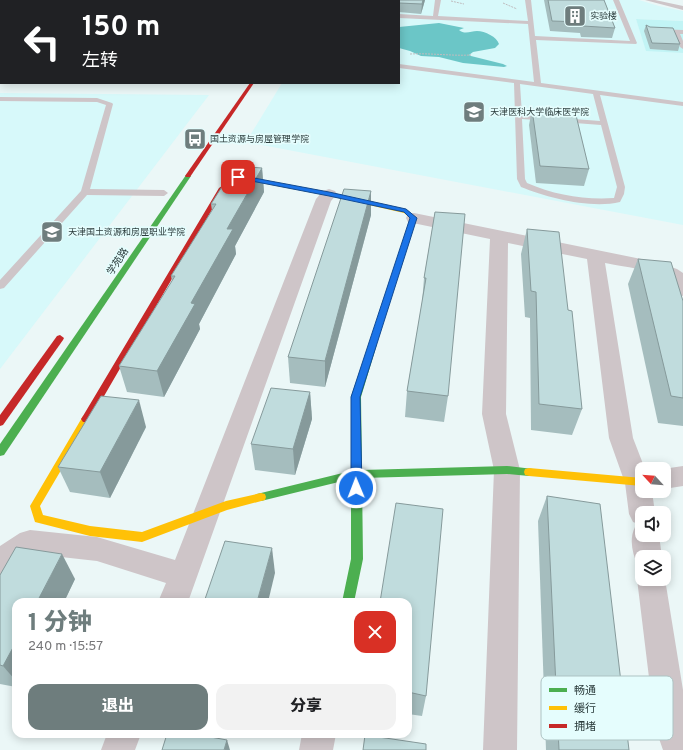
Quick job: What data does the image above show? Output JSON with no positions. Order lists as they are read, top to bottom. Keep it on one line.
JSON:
{"streets":{"street":["学苑路"]},"places":{"building":["实验楼"],"school or university":["天津医科大学临床医学院","天津国土资源和房屋职业学院"],"bus stop":["国土资源与房屋管理学院"]},"legend":["畅通","缓行","拥堵"],"north":"top left","page":{"turn":["150 m","左转"],"heading":["1 分钟","240 m · 15:57"],"buttons":["退出","分享"]}}
